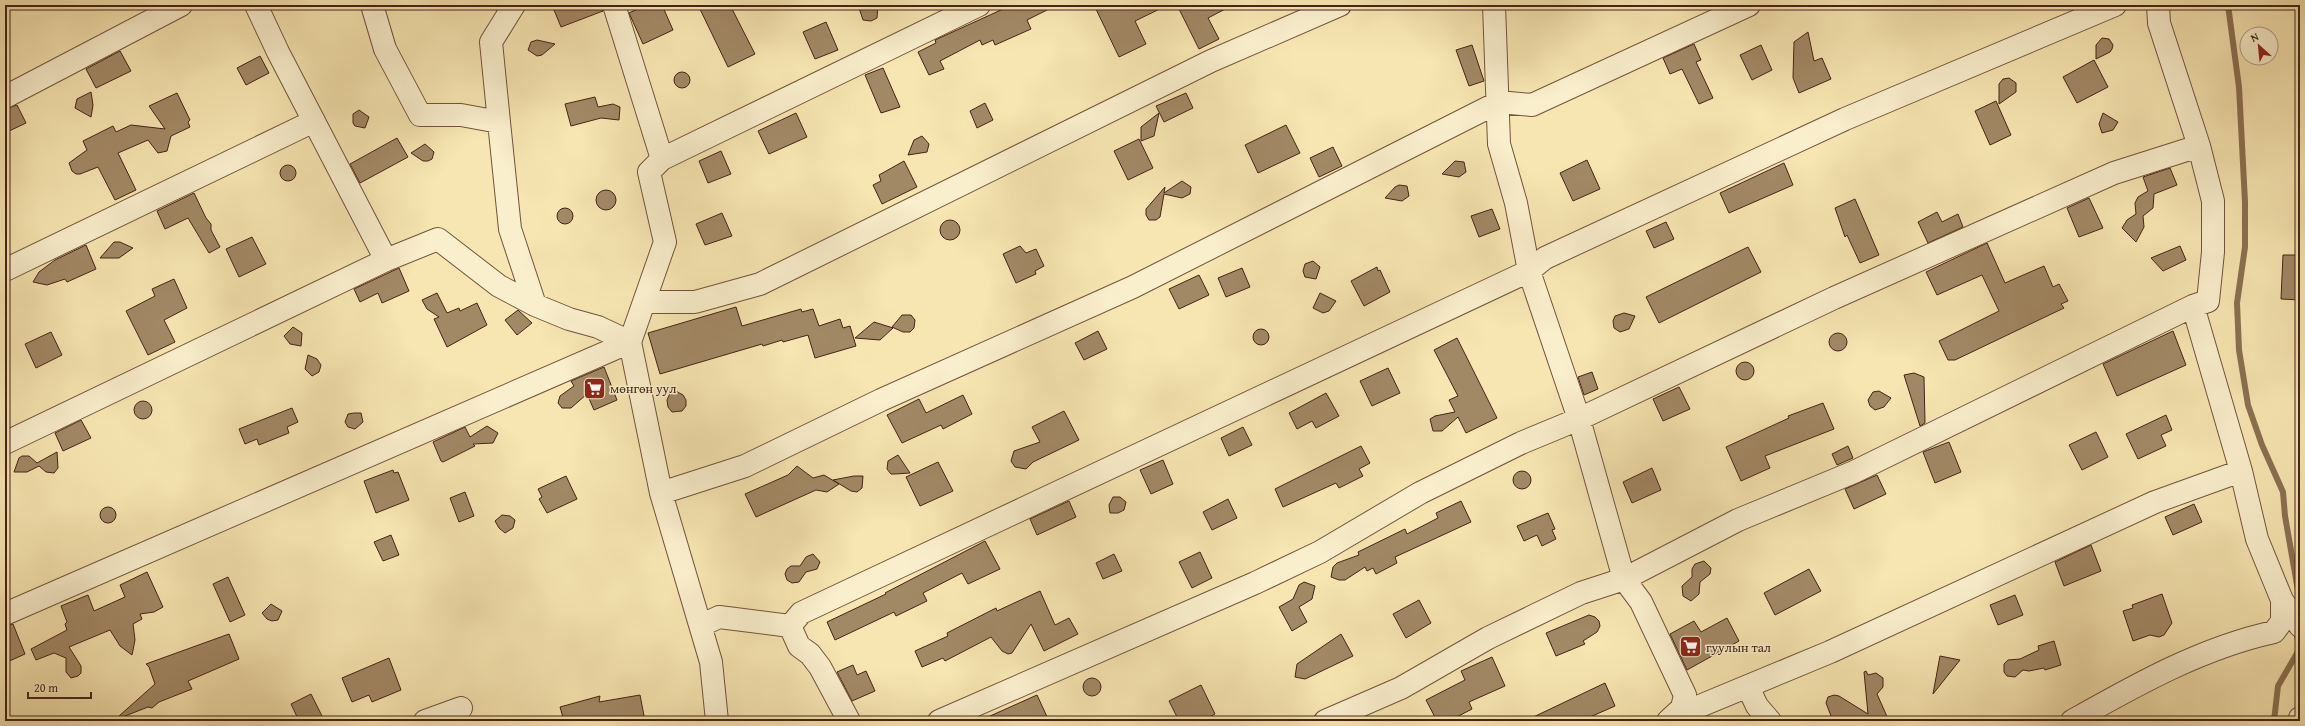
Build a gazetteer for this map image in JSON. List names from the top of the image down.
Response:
{
  "places": {
    "supermarket": ["мөнгөн уул", "гуулын тал"]
  },
  "scale_bar": "20 m",
  "north": "top left"
}
